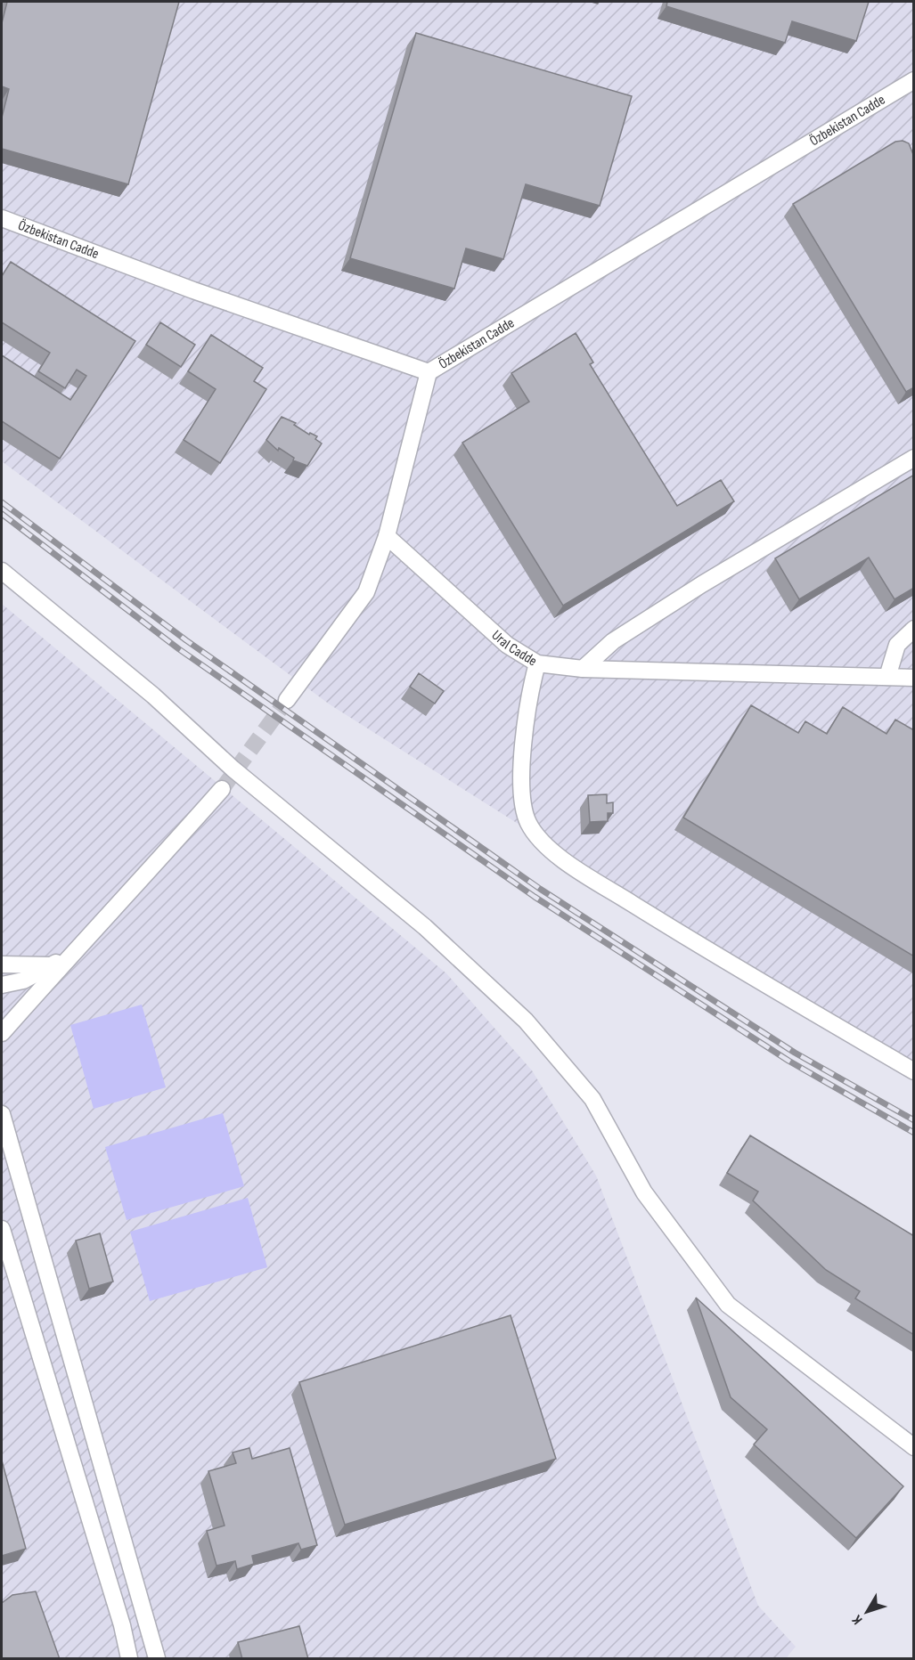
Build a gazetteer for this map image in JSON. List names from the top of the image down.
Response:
{
  "streets": {
    "street": ["Özbekistan Cadde", "Ural Cadde"]
  },
  "north": "bottom left"
}
